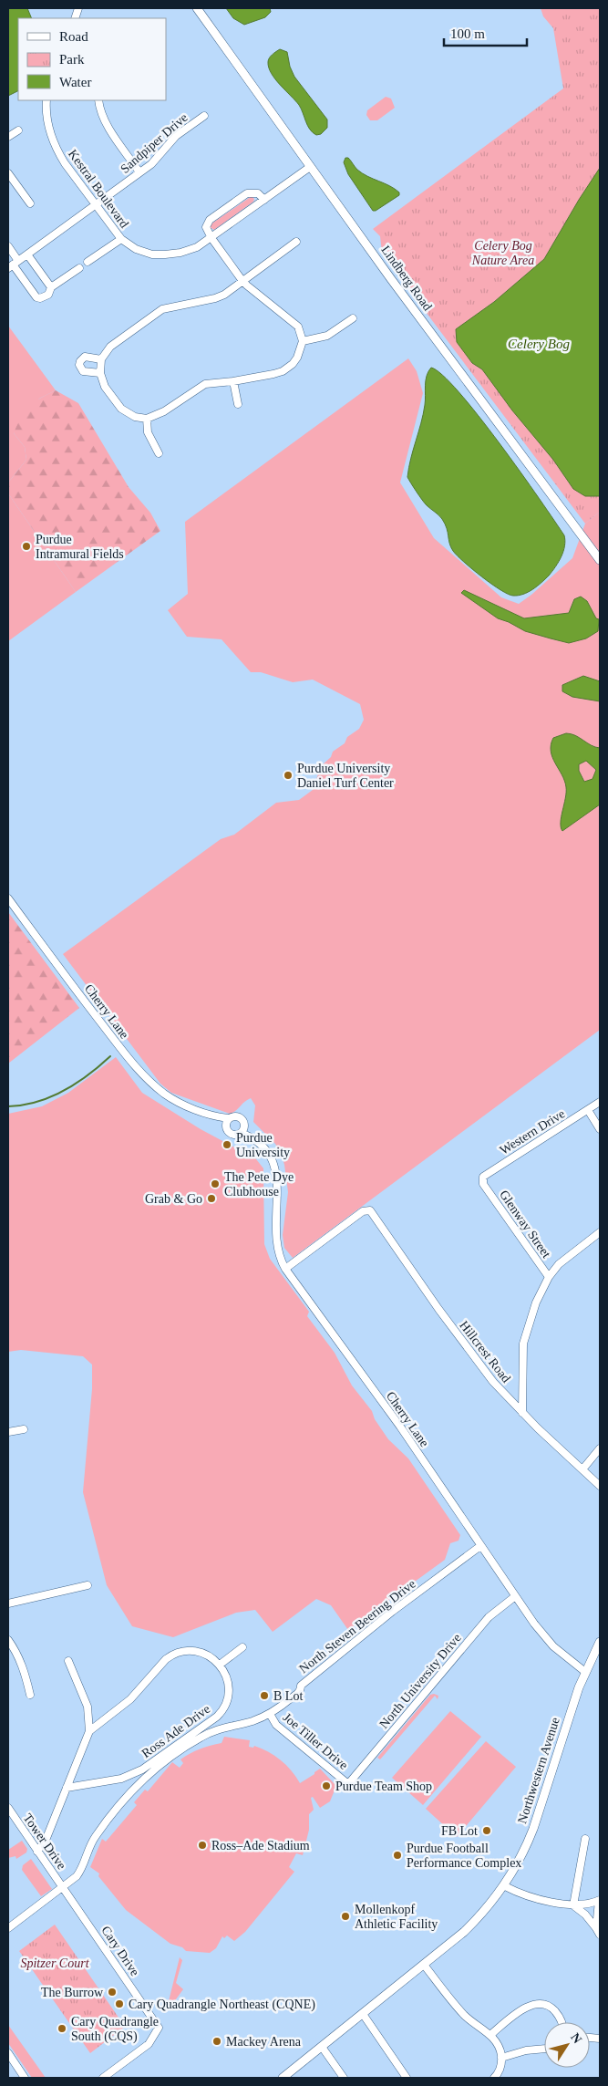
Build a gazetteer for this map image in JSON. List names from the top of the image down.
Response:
{
  "streets": {
    "main road": ["Lindberg Road", "Northwestern Avenue"],
    "street": [
      "Sandpiper Drive",
      "Kestral Boulevard",
      "Cherry Lane",
      "Western Drive",
      "Glenway Street",
      "Hillcrest Road",
      "North Steven Beering Drive",
      "North University Drive",
      "Ross Ade Drive",
      "Joe Tiller Drive",
      "Tower Drive",
      "Cary Drive"
    ]
  },
  "crossings": [
    ["Sandpiper Drive", "Kestral Boulevard"],
    ["Kestral Boulevard", "Lindberg Road"],
    ["Cherry Lane", "Hillcrest Road"],
    ["Cherry Lane", "North Steven Beering Drive"],
    ["Cherry Lane", "North University Drive"],
    ["Cherry Lane", "Northwestern Avenue"],
    ["Western Drive", "Glenway Street"],
    ["North Steven Beering Drive", "Joe Tiller Drive"],
    ["North Steven Beering Drive", "Tower Drive"],
    ["North Steven Beering Drive", "Cary Drive"],
    ["North University Drive", "Joe Tiller Drive"],
    ["Tower Drive", "Cary Drive"]
  ],
  "water": ["Celery Bog"],
  "parks": ["Celery Bog Nature Area", "Spitzer Court"],
  "places": [
    "Purdue Intramural Fields",
    "Purdue University Daniel Turf Center",
    "Purdue University",
    "The Pete Dye Clubhouse",
    "Grab & Go",
    "B Lot",
    "Purdue Team Shop",
    "FB Lot",
    "Ross–Ade Stadium",
    "Purdue Football Performance Complex",
    "Mollenkopf Athletic Facility",
    "The Burrow",
    "Cary Quadrangle Northeast (CQNE)",
    "Cary Quadrangle South (CQS)",
    "Mackey Arena"
  ],
  "legend": ["Road", "Park", "Water"],
  "scale_bar": "100 m",
  "north": "top right"
}
